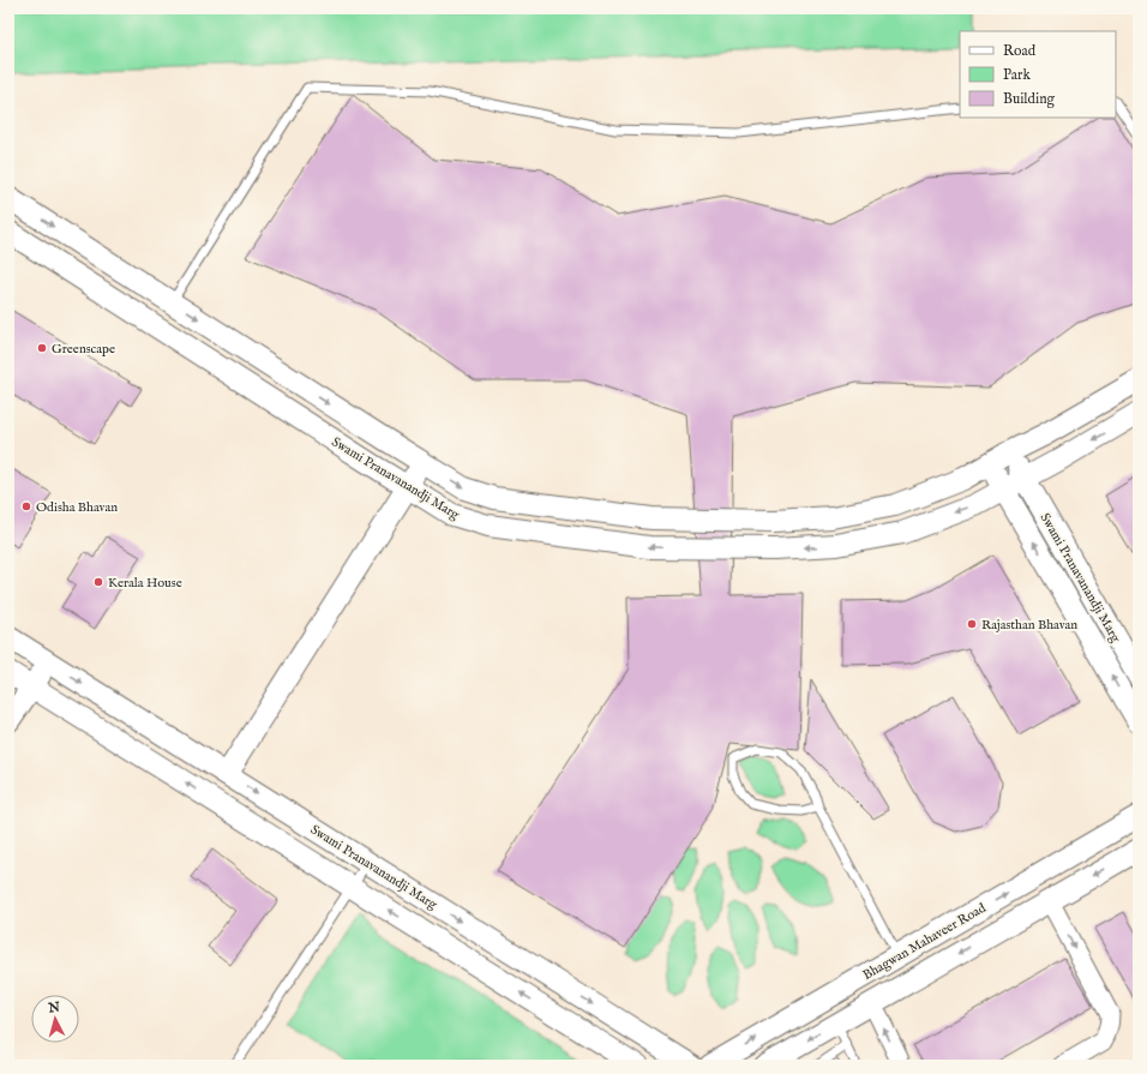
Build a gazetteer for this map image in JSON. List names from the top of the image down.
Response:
{
  "streets": {
    "street": ["Swami Pranavanandji Marg", "Bhagwan Mahaveer Road"]
  },
  "places": [
    "Greenscape",
    "Odisha Bhavan",
    "Kerala House",
    "Rajasthan Bhavan"
  ],
  "legend": ["Road", "Park", "Building"],
  "north": "top"
}
